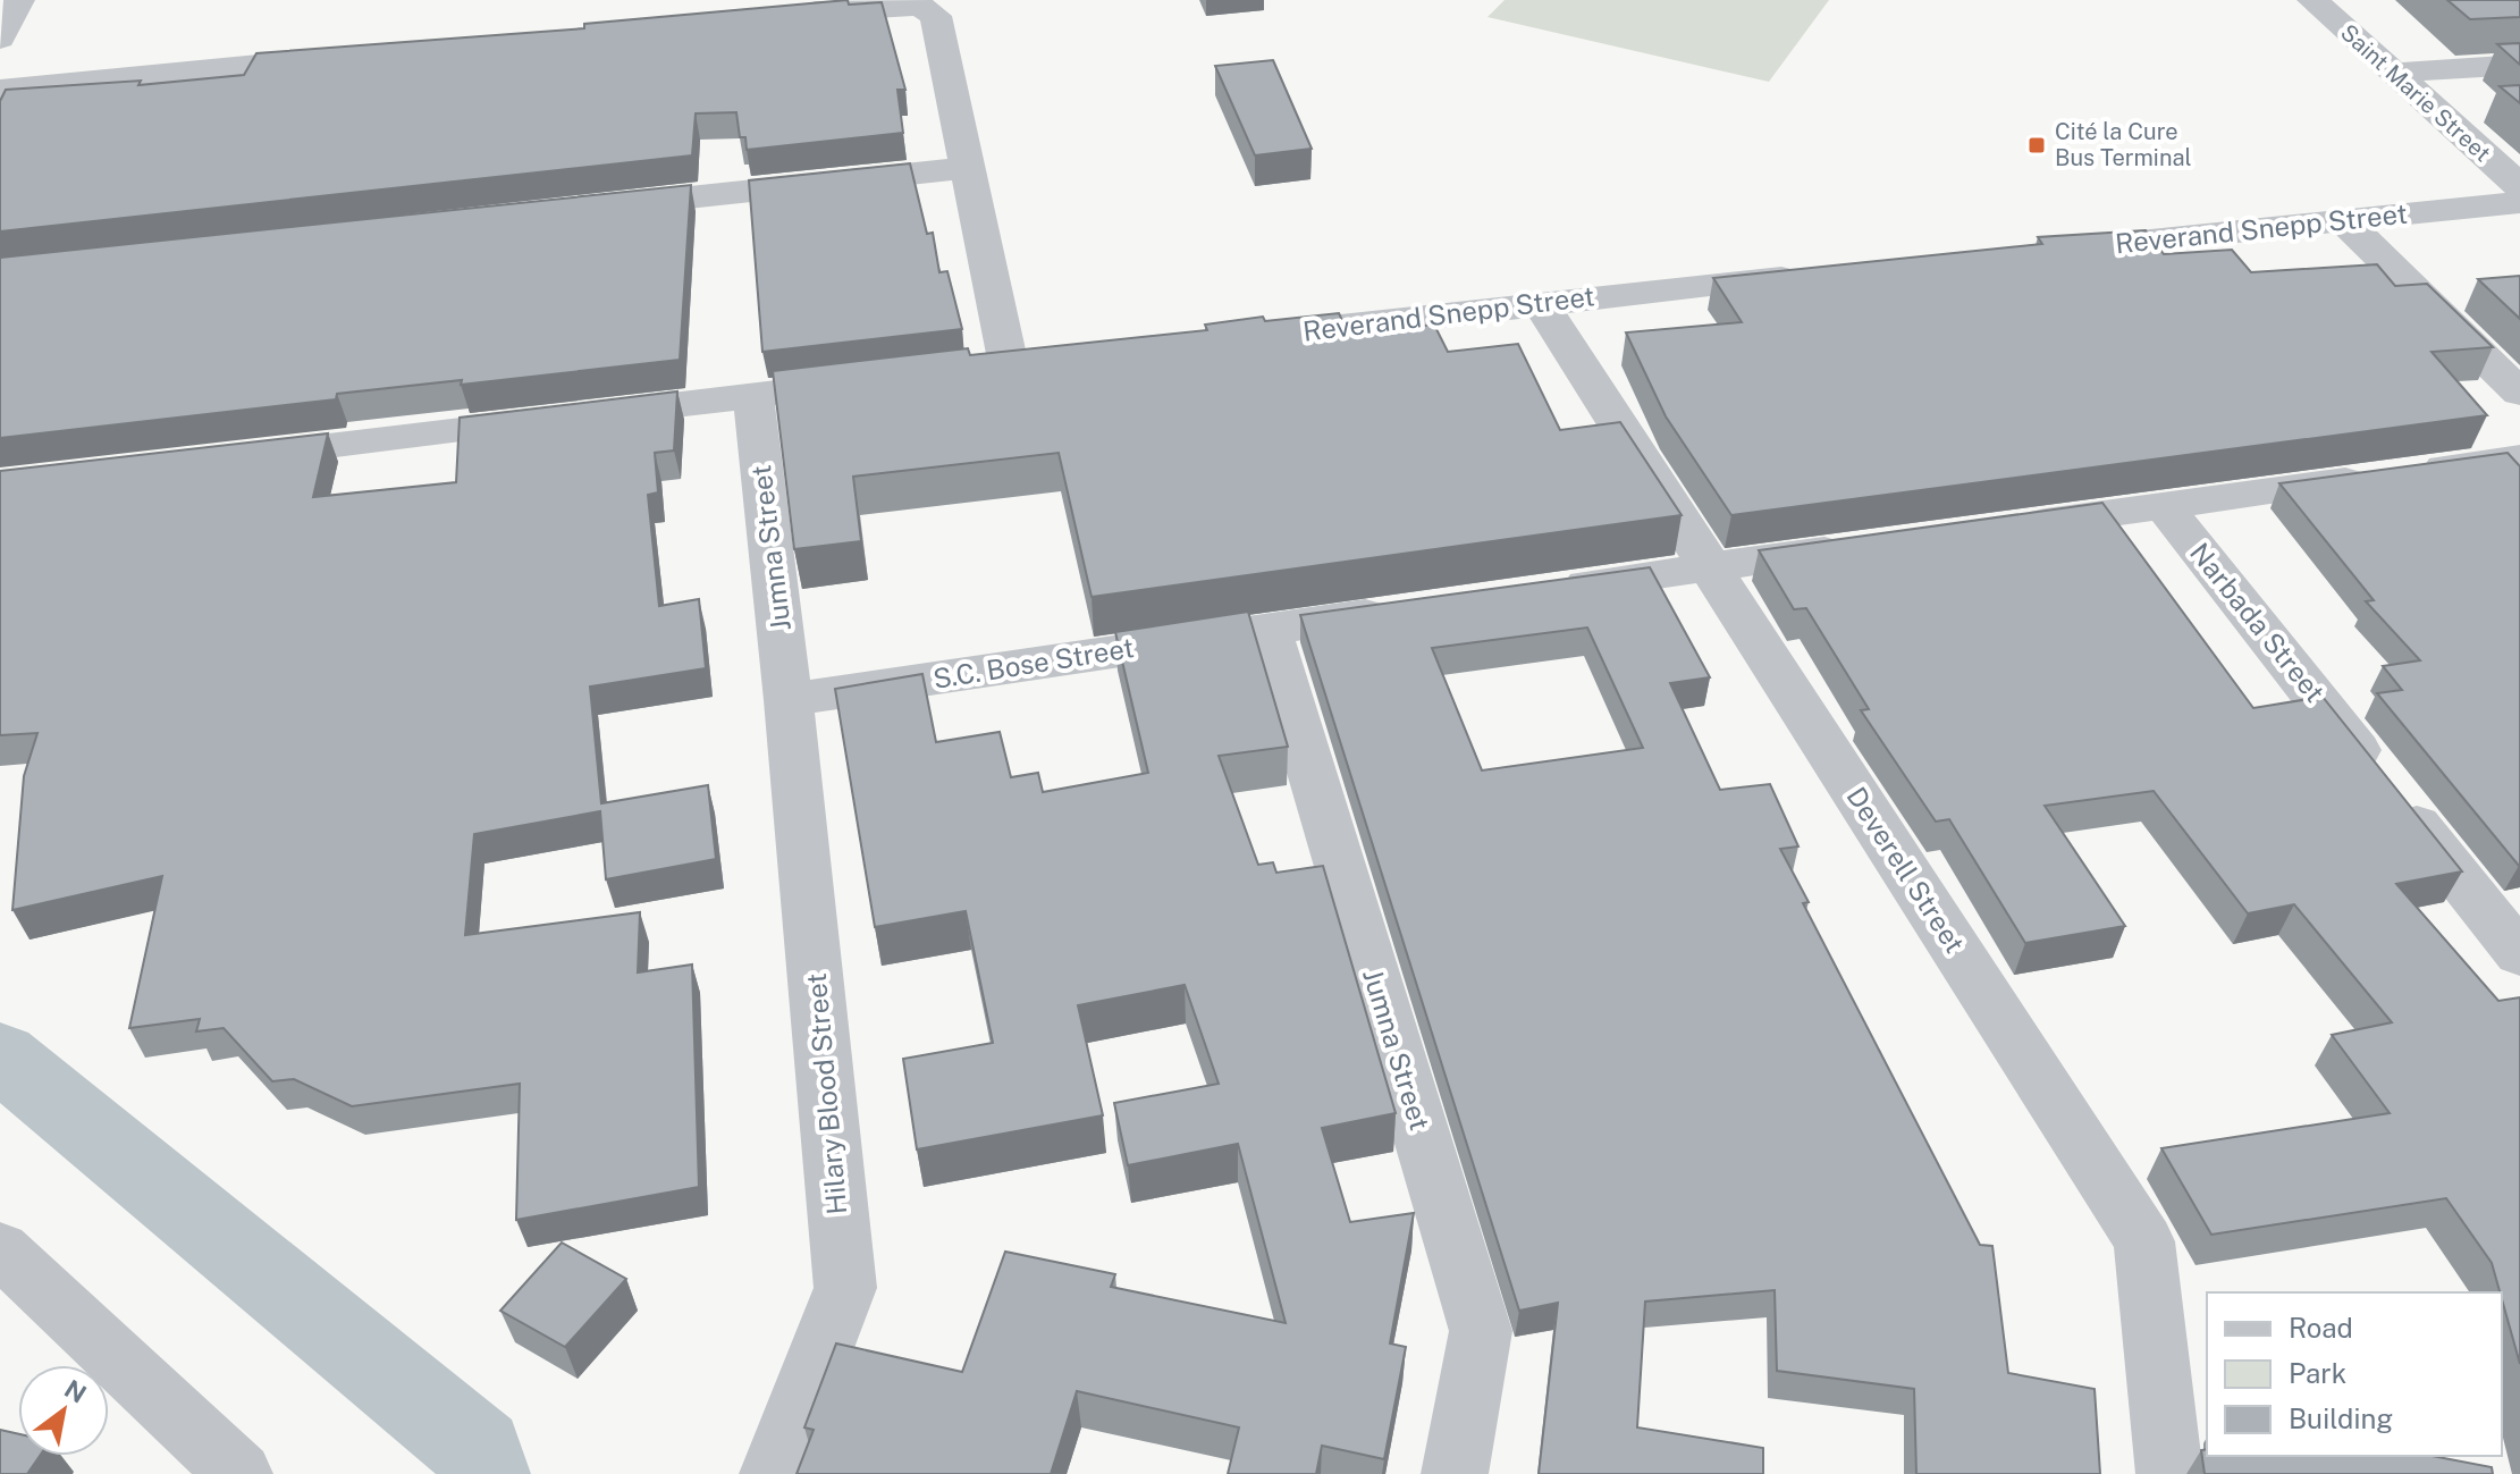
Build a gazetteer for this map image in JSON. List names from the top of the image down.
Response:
{
  "streets": {
    "street": [
      "Saint Marie Street",
      "Reverand Snepp Street",
      "Jumna Street",
      "Narbada Street",
      "S.C. Bose Street",
      "Deverell Street",
      "Hilary Blood Street"
    ]
  },
  "crossings": [
    ["Reverand Snepp Street", "Deverell Street"],
    ["Jumna Street", "S.C. Bose Street"],
    ["Jumna Street", "Hilary Blood Street"],
    ["S.C. Bose Street", "Hilary Blood Street"]
  ],
  "places": {
    "transit": ["Cité la Cure Bus Terminal"]
  },
  "legend": ["Road", "Park", "Building"],
  "north": "top right"
}
